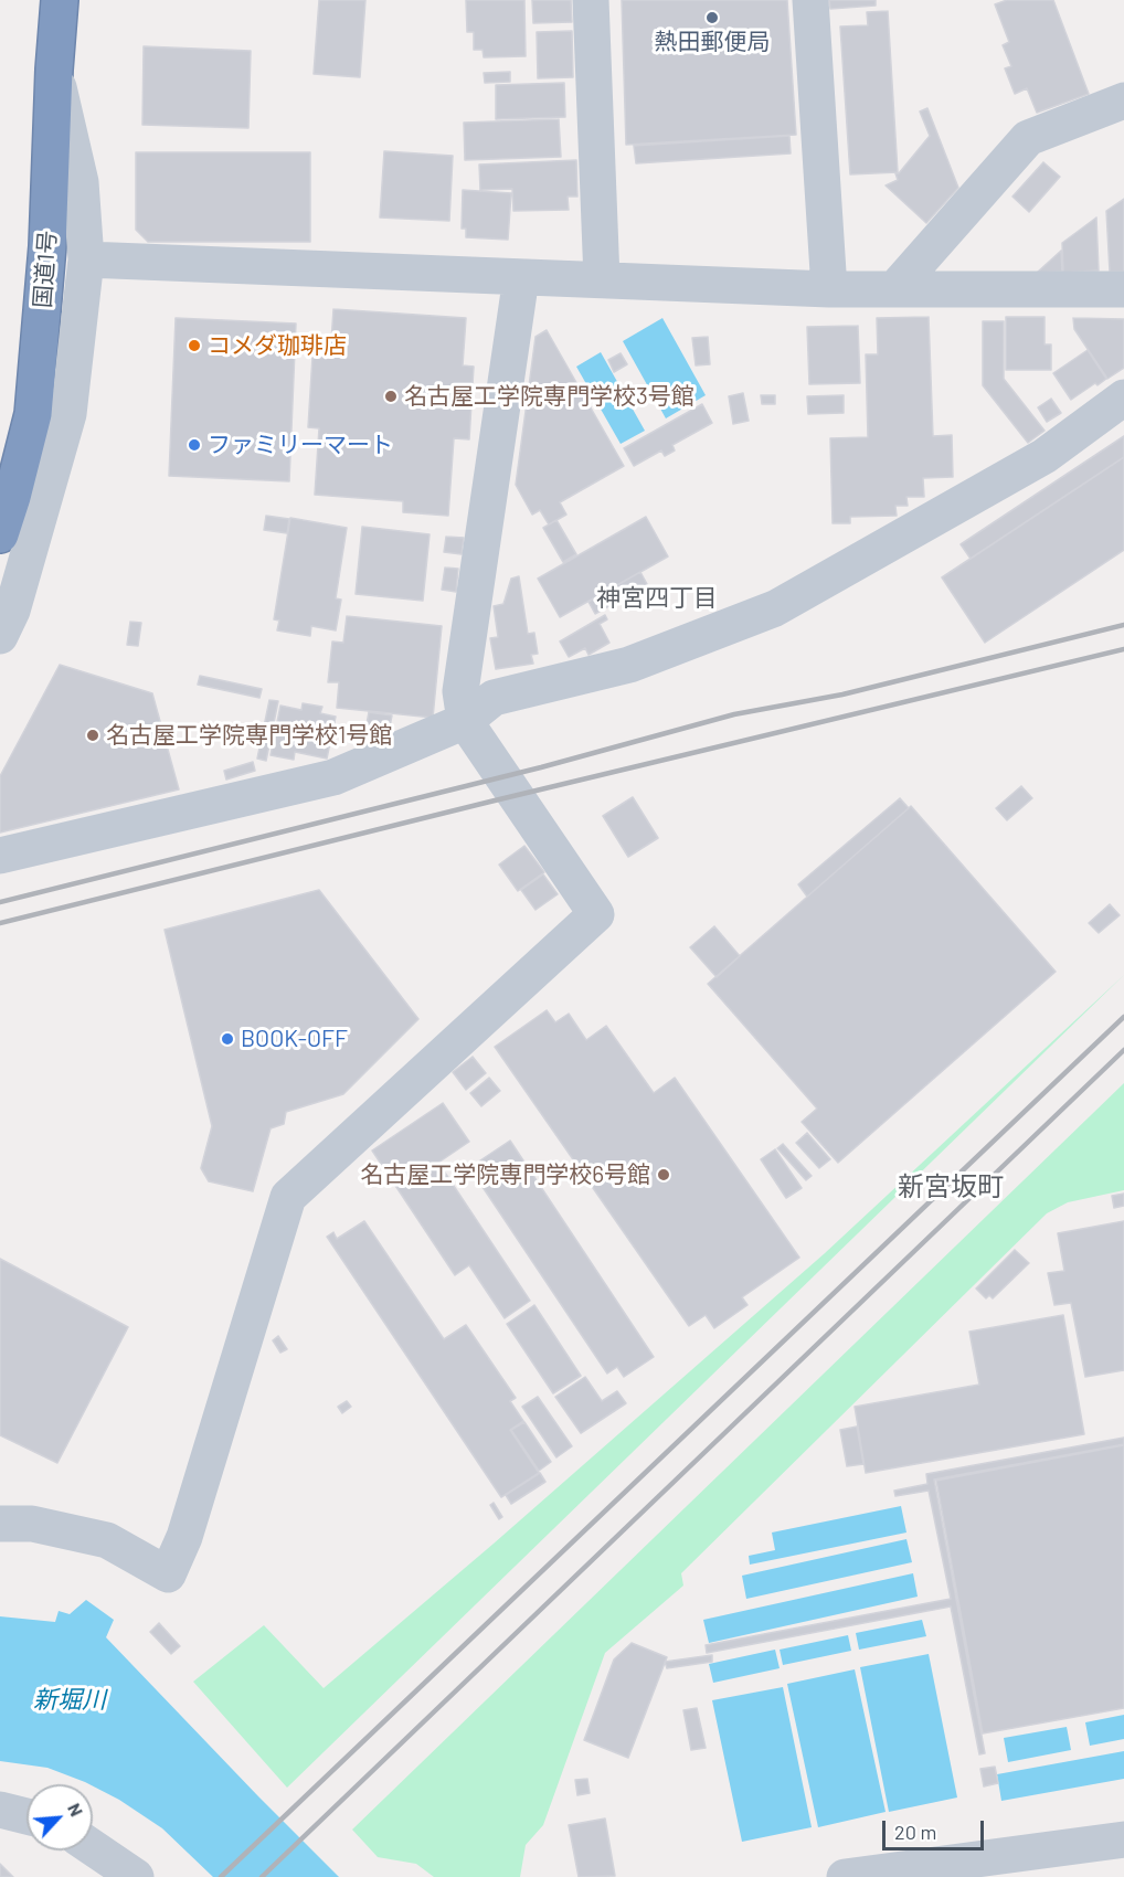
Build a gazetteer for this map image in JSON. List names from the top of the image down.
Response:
{
  "streets": {
    "highway": ["国道1号"]
  },
  "districts": ["神宮四丁目", "新宮坂町"],
  "water": ["新堀川"],
  "places": [
    "熱田郵便局",
    "コメダ珈琲店",
    "名古屋工学院専門学校3号館",
    "ファミリーマート",
    "名古屋工学院専門学校1号館",
    "BOOK-OFF",
    "名古屋工学院専門学校6号館"
  ],
  "scale_bar": "20 m",
  "north": "top right"
}
